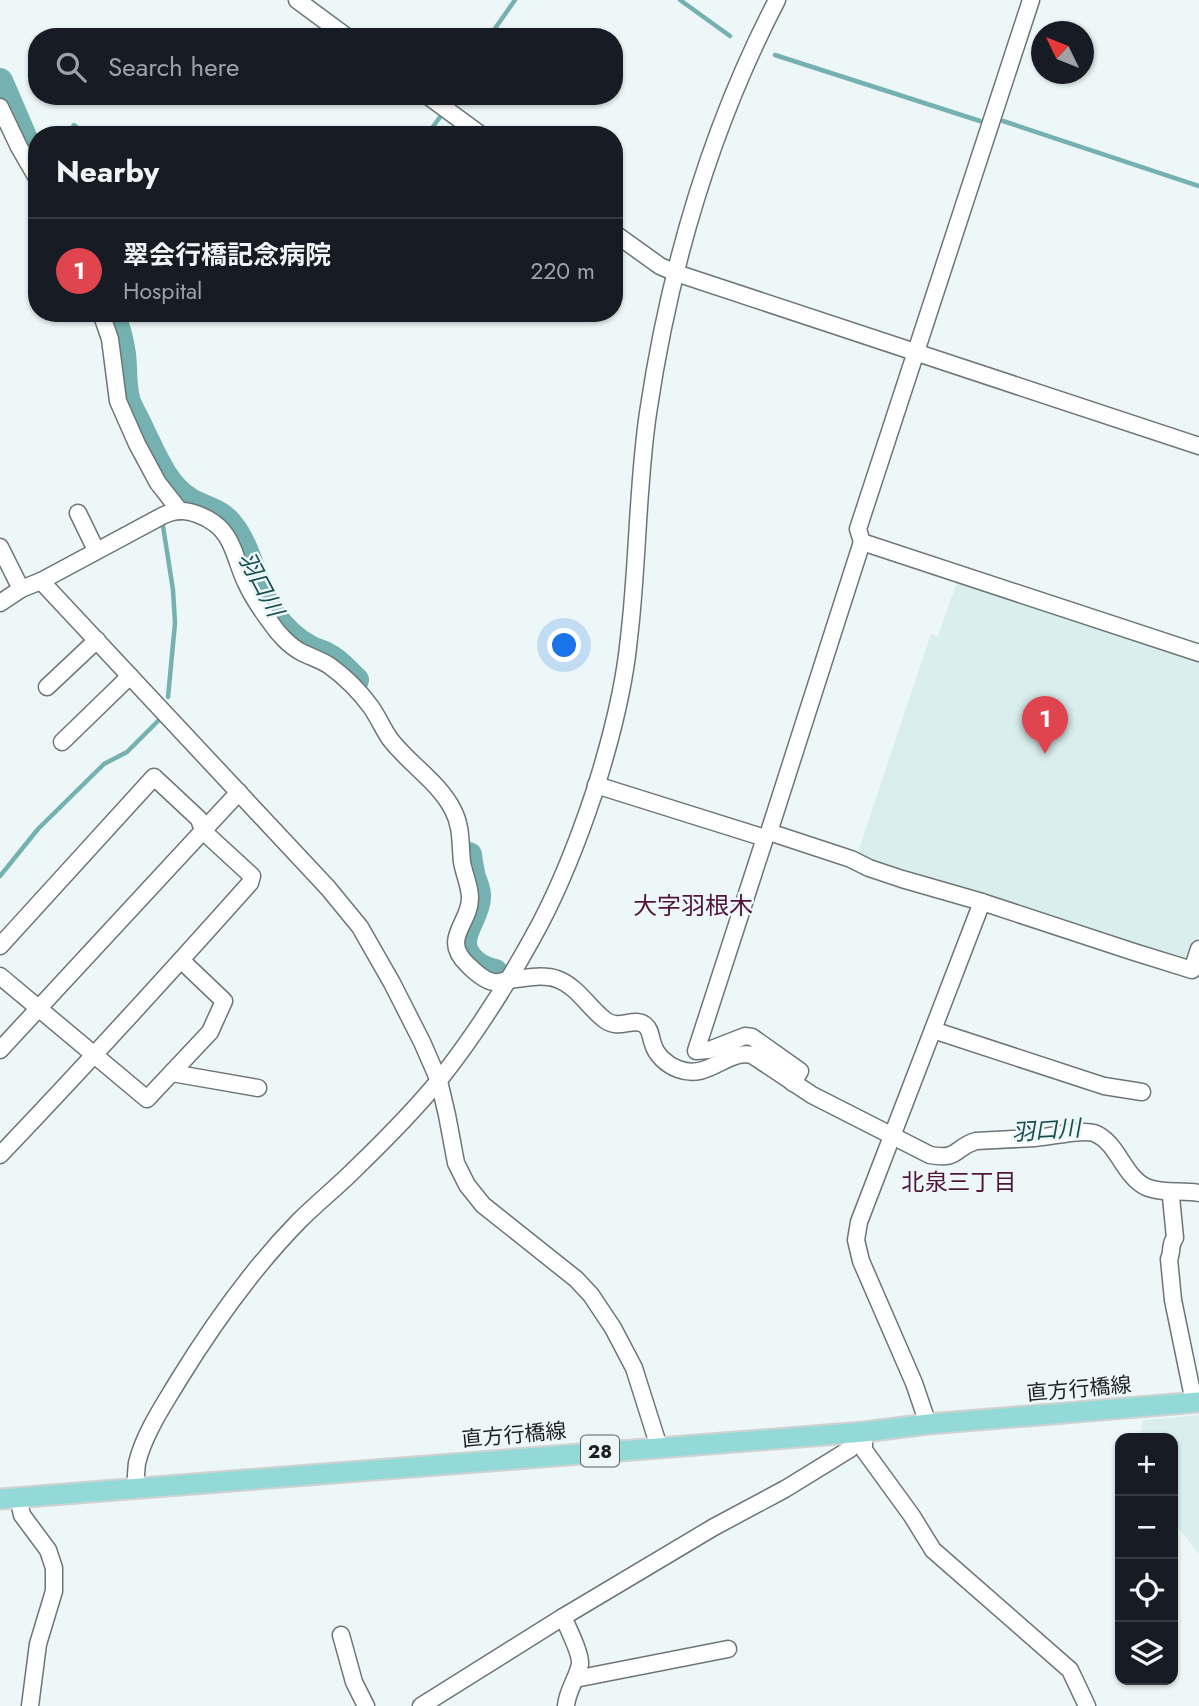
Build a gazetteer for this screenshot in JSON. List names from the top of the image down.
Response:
{
  "streets": {
    "main road": ["直方行橋線", "28"]
  },
  "districts": ["大字羽根木", "北泉三丁目"],
  "water": ["羽口川"],
  "north": "top left",
  "page": {
    "search": "Search here",
    "heading": "Nearby",
    "list": [
      {
        "mark": "1",
        "name": "翠会行橋記念病院",
        "note": "Hospital",
        "value": "220 m"
      }
    ],
    "pins": "1",
    "map_buttons": ["+", "−"]
  }
}
